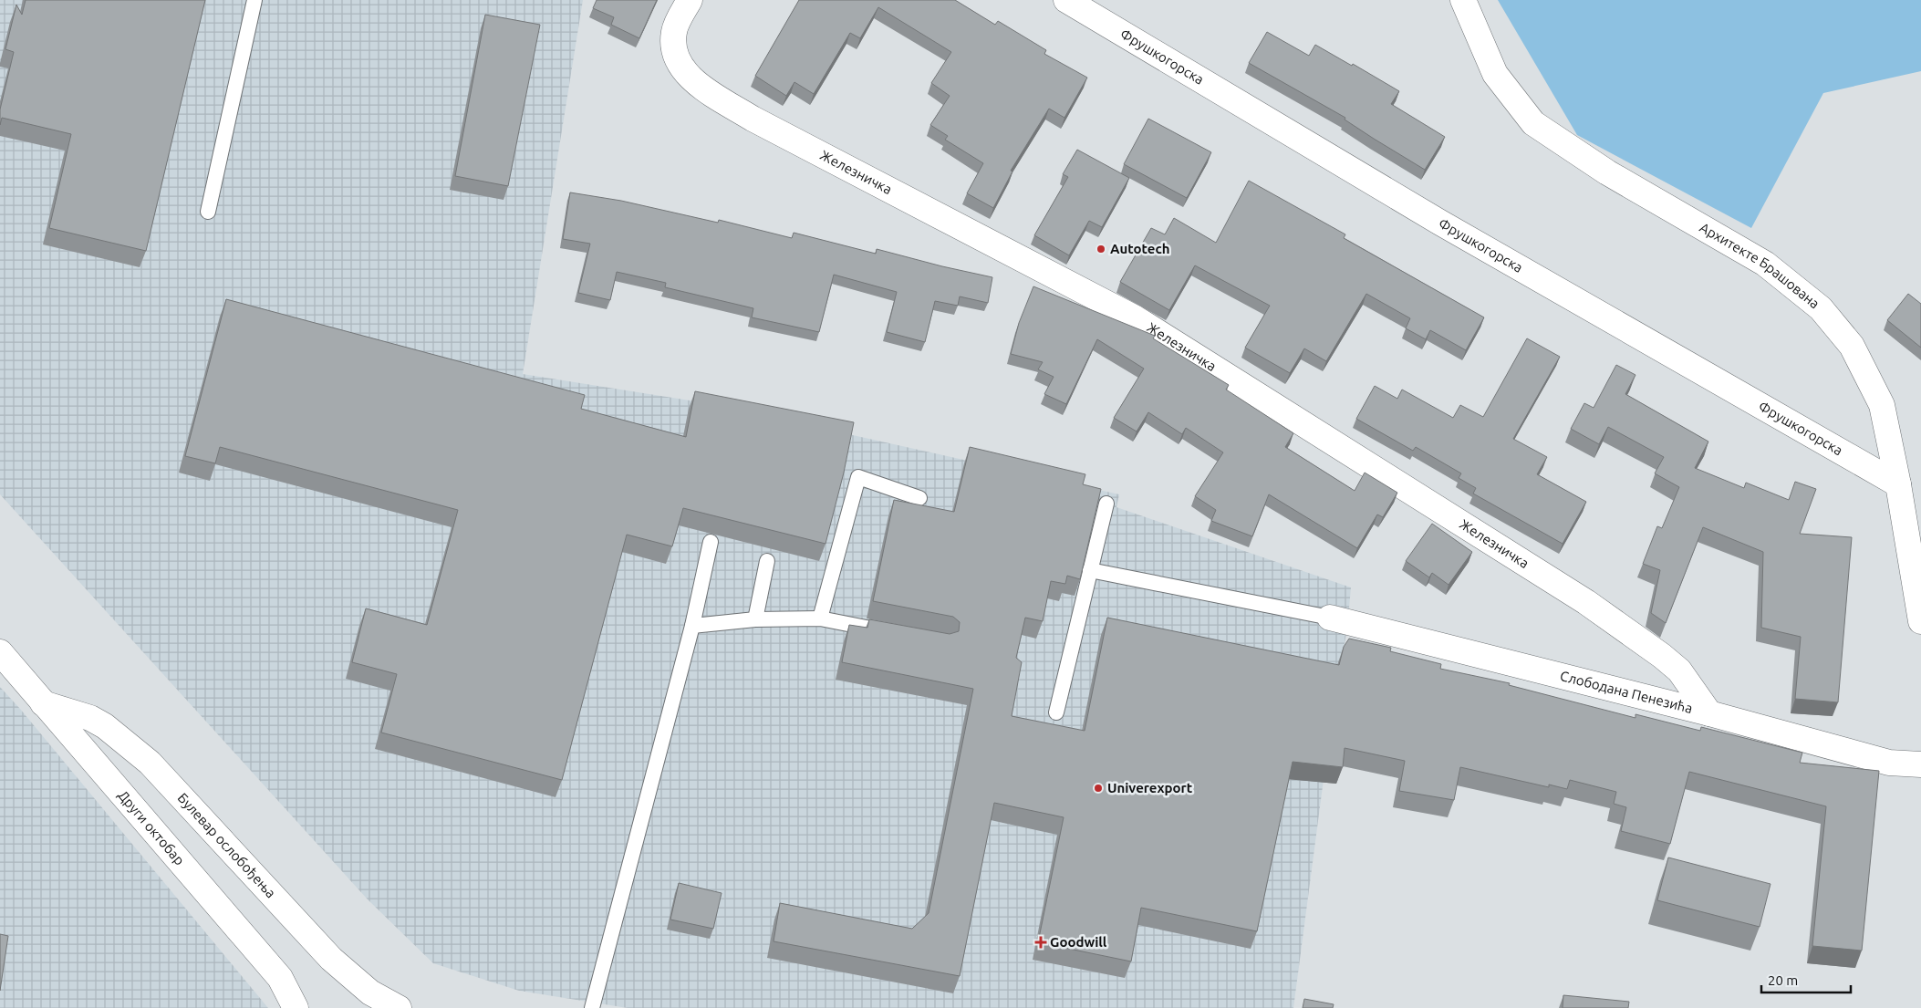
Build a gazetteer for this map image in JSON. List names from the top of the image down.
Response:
{
  "streets": {
    "street": [
      "Фрушкогорска",
      "Железничка",
      "Архитекте Брашована",
      "Слободана Пенезића",
      "Други октобар",
      "Булевар ослобођења"
    ]
  },
  "crossings": [
    ["Фрушкогорска", "Архитекте Брашована"],
    ["Железничка", "Слободана Пенезића"],
    ["Други октобар", "Булевар ослобођења"]
  ],
  "places": {
    "other": ["Autotech", "Univerexport"],
    "health": ["Goodwill"]
  },
  "scale_bar": "20 m"
}
